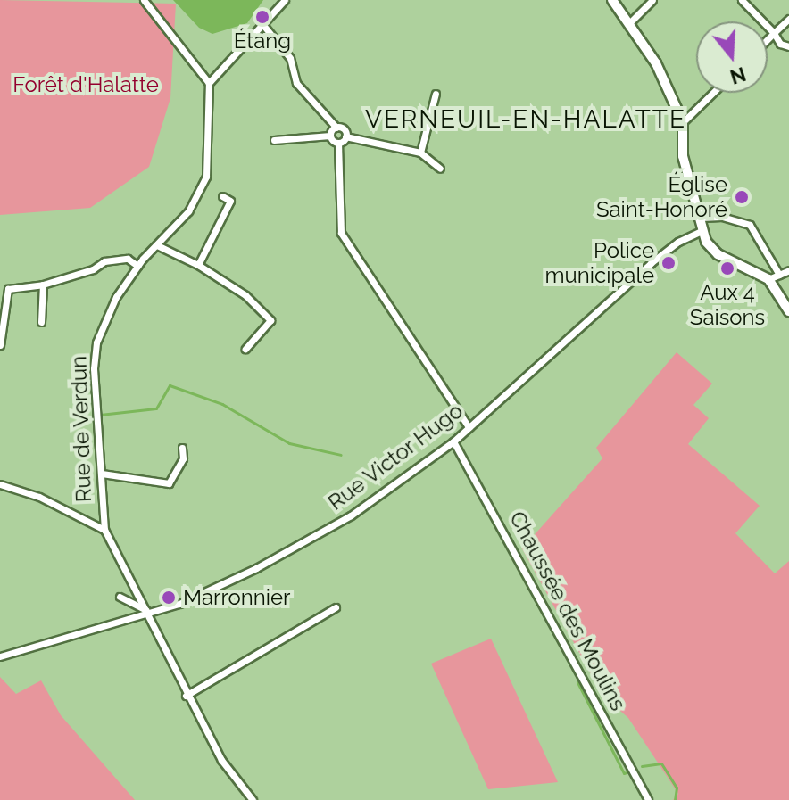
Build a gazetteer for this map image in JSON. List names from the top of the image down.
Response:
{
  "streets": {
    "street": ["Rue de Verdun", "Rue Victor Hugo", "Chaussée des Moulins"]
  },
  "crossings": [
    ["Rue de Verdun", "Rue Victor Hugo"],
    ["Rue Victor Hugo", "Chaussée des Moulins"]
  ],
  "districts": ["VERNEUIL-EN-HALATTE"],
  "parks": ["Forêt d'Halatte"],
  "places": [
    "Étang",
    "Église Saint-Honoré",
    "Police municipale",
    "Aux 4 Saisons",
    "Marronnier"
  ],
  "north": "bottom"
}
